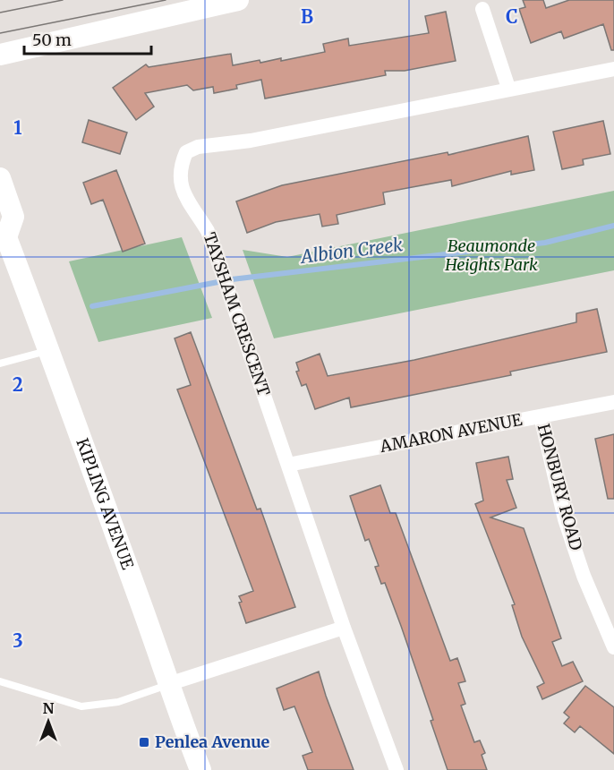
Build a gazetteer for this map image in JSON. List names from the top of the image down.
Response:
{
  "streets": {
    "main road": ["KIPLING AVENUE"],
    "street": ["TAYSHAM CRESCENT", "AMARON AVENUE", "HONBURY ROAD"]
  },
  "crossings": [
    ["TAYSHAM CRESCENT", "AMARON AVENUE"],
    ["AMARON AVENUE", "HONBURY ROAD"]
  ],
  "water": ["Albion Creek"],
  "parks": ["Beaumonde Heights Park"],
  "places": {
    "transit": ["Penlea Avenue"]
  },
  "scale_bar": "50 m",
  "north": "top",
  "grid": {
    "columns": ["B", "C"],
    "rows": ["1", "2", "3"]
  }
}
